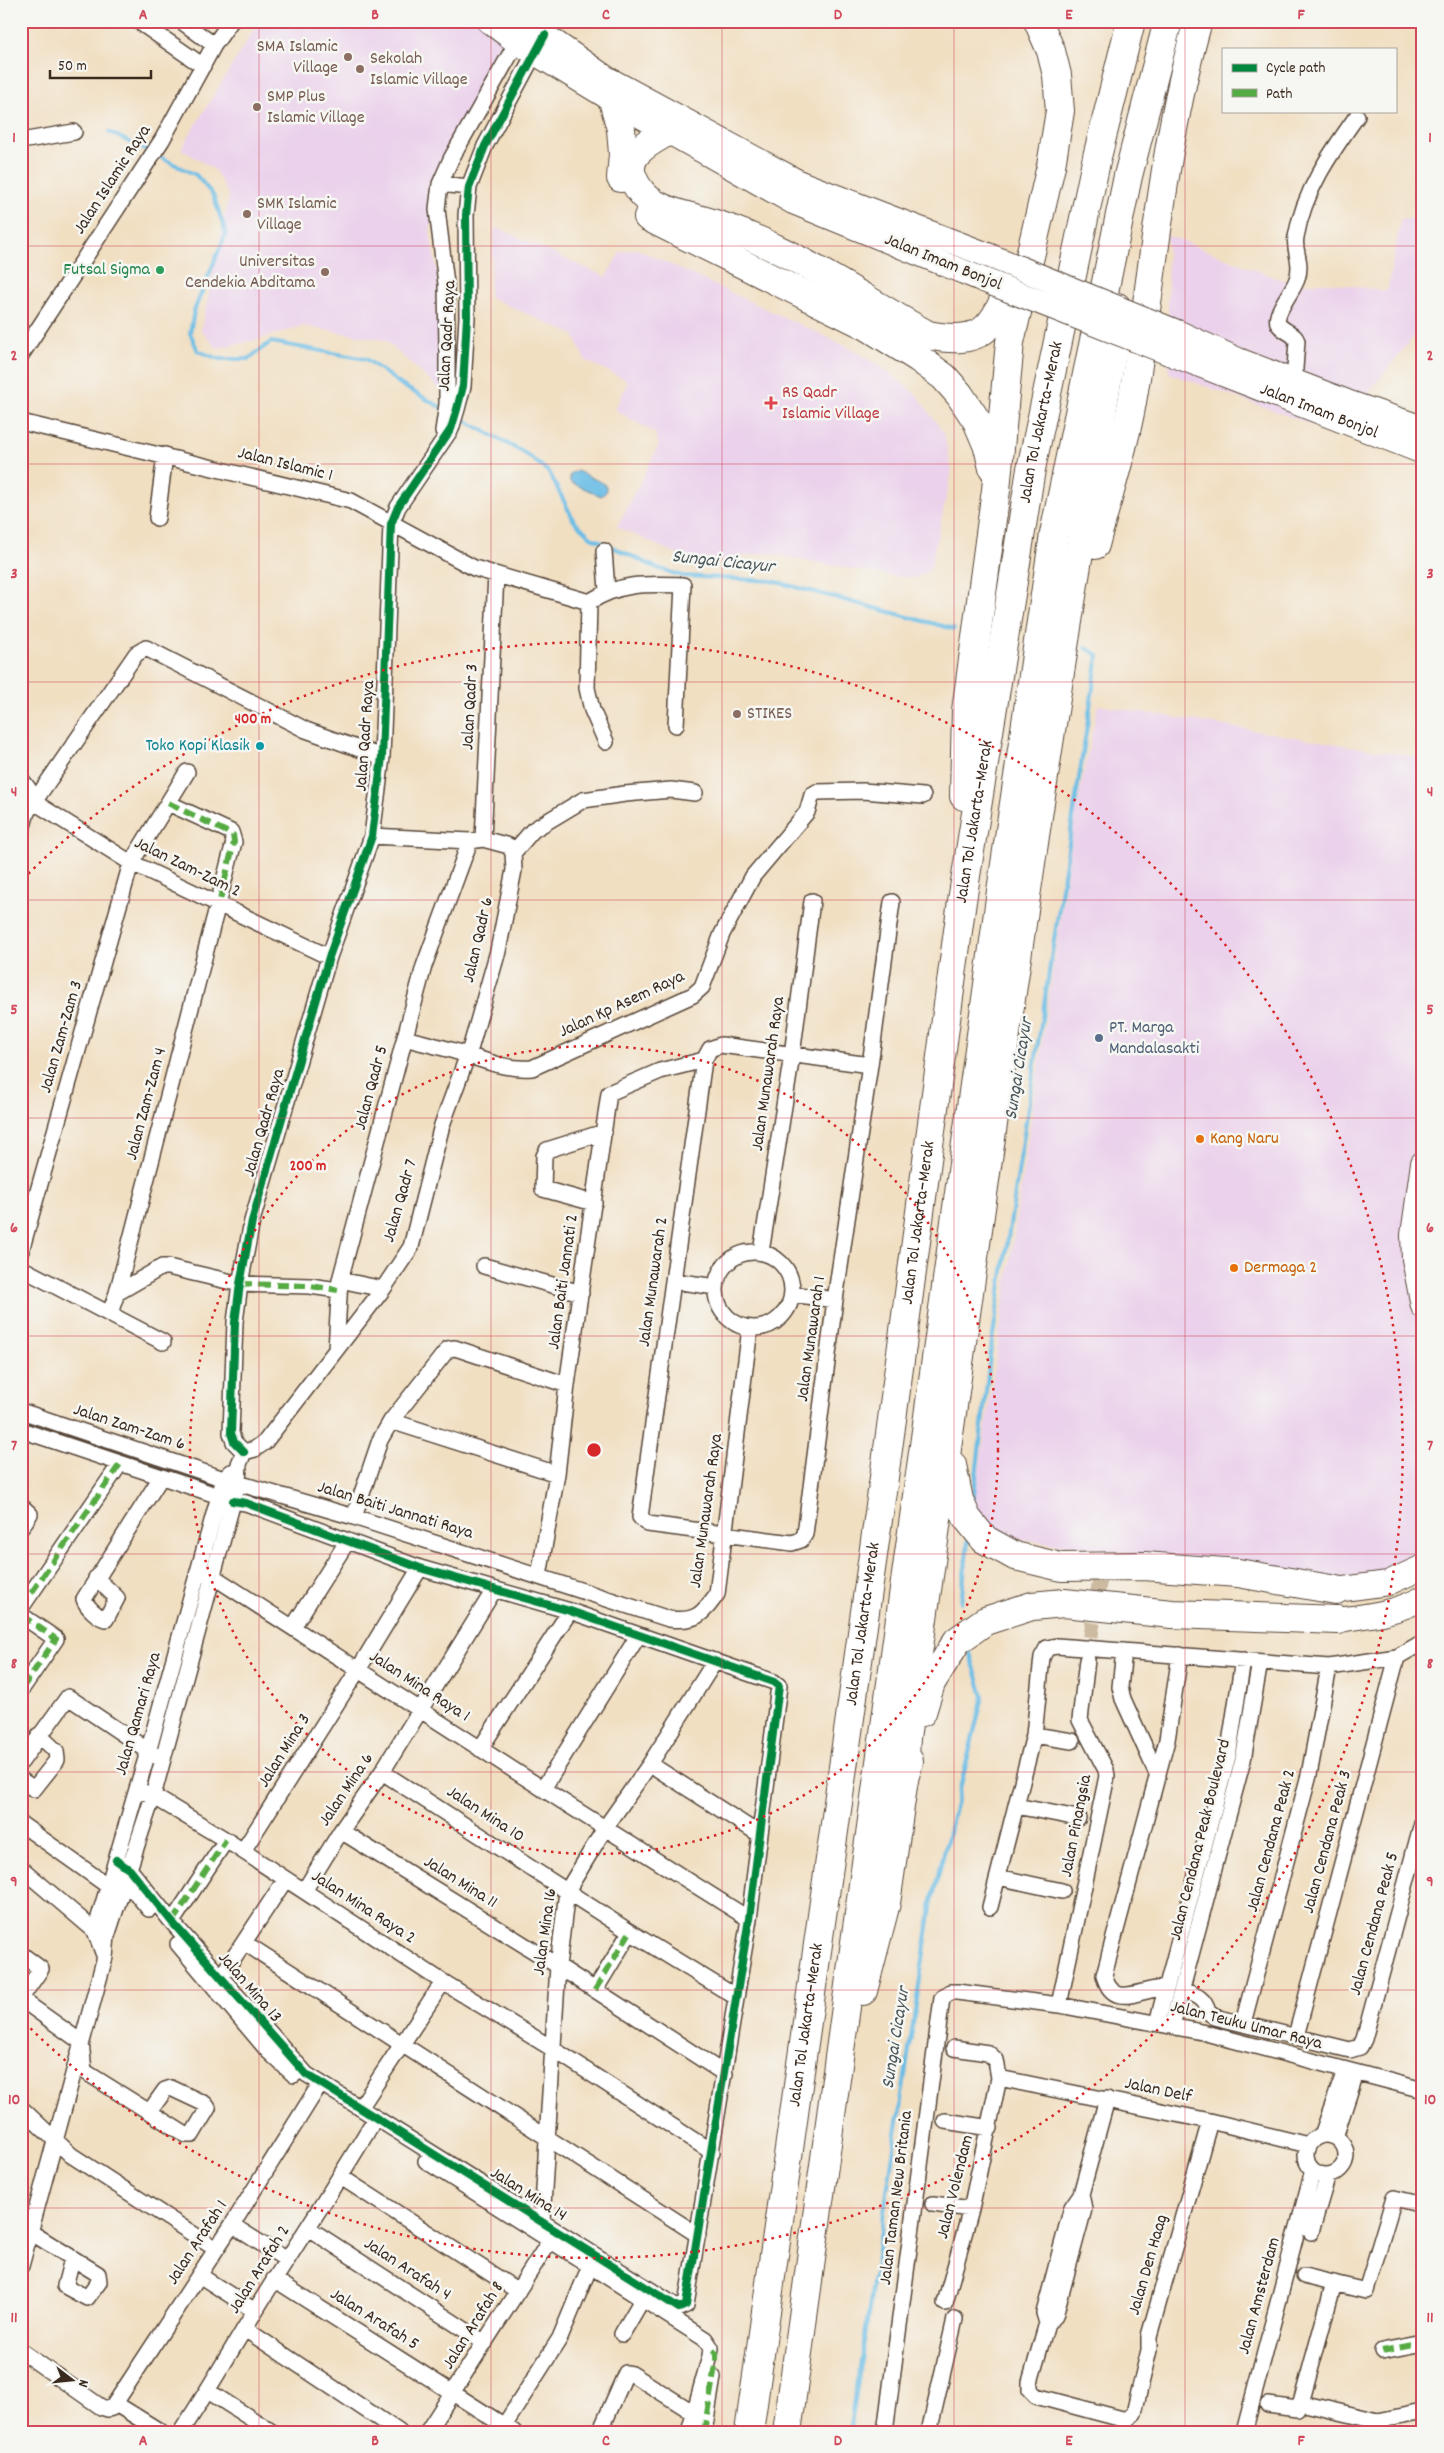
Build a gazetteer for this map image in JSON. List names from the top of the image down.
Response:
{
  "streets": {
    "highway": ["Jalan Tol Jakarta–Merak"],
    "main road": ["Jalan Imam Bonjol"],
    "street": [
      "Jalan Islamic Raya",
      "Jalan Qadr Raya",
      "Jalan Islamic 1",
      "Jalan Qadr 3",
      "Jalan Zam-Zam 2",
      "Jalan Qadr 6",
      "Jalan Kp Asem Raya",
      "Jalan Zam-Zam 3",
      "Jalan Munawarah Raya",
      "Jalan Qadr 5",
      "Jalan Zam-Zam 4",
      "Jalan Qadr 7",
      "Jalan Baiti Jannati 2",
      "Jalan Munawarah 2",
      "Jalan Munawarah 1",
      "Jalan Zam-Zam 6",
      "Jalan Baiti Jannati Raya",
      "Jalan Mina Raya 1",
      "Jalan Qamari Raya",
      "Jalan Mina 3",
      "Jalan Mina 6",
      "Jalan Mina 10",
      "Jalan Pinangsia",
      "Jalan Cendana Peak Boulevard",
      "Jalan Cendana Peak 2",
      "Jalan Cendana Peak 3",
      "Jalan Mina 11",
      "Jalan Mina Raya 2",
      "Jalan Cendana Peak 5",
      "Jalan Mina 16",
      "Jalan Mina 13",
      "Jalan Teuku Umar Raya",
      "Jalan Delf",
      "Jalan Volendam",
      "Jalan Mina 14",
      "Jalan Taman New Britania",
      "Jalan Arafah 1",
      "Jalan Den Haag",
      "Jalan Arafah 2",
      "Jalan Arafah 4",
      "Jalan Amsterdam",
      "Jalan Arafah 5",
      "Jalan Arafah 8"
    ]
  },
  "crossings": [
    ["Jalan Imam Bonjol", "Jalan Qadr Raya"],
    ["Jalan Qadr Raya", "Jalan Islamic 1"],
    ["Jalan Qadr Raya", "Jalan Zam-Zam 2"],
    ["Jalan Qadr Raya", "Jalan Qadr 7"],
    ["Jalan Qadr Raya", "Jalan Qamari Raya"],
    ["Jalan Islamic 1", "Jalan Qadr 3"],
    ["Jalan Qadr 3", "Jalan Qadr 5"],
    ["Jalan Zam-Zam 2", "Jalan Zam-Zam 3"],
    ["Jalan Zam-Zam 2", "Jalan Zam-Zam 4"],
    ["Jalan Qadr 6", "Jalan Kp Asem Raya"],
    ["Jalan Qadr 6", "Jalan Qadr 7"],
    ["Jalan Kp Asem Raya", "Jalan Qadr 7"],
    ["Jalan Zam-Zam 3", "Jalan Zam-Zam 4"],
    ["Jalan Munawarah Raya", "Jalan Baiti Jannati 2"],
    ["Jalan Munawarah Raya", "Jalan Munawarah 2"],
    ["Jalan Munawarah Raya", "Jalan Munawarah 1"],
    ["Jalan Munawarah Raya", "Jalan Baiti Jannati Raya"],
    ["Jalan Qadr 5", "Jalan Qadr 7"],
    ["Jalan Qadr 7", "Jalan Qamari Raya"],
    ["Jalan Baiti Jannati 2", "Jalan Munawarah 2"],
    ["Jalan Baiti Jannati 2", "Jalan Baiti Jannati Raya"],
    ["Jalan Munawarah 2", "Jalan Munawarah 1"],
    ["Jalan Zam-Zam 6", "Jalan Baiti Jannati Raya"],
    ["Jalan Zam-Zam 6", "Jalan Qamari Raya"],
    ["Jalan Baiti Jannati Raya", "Jalan Qamari Raya"],
    ["Jalan Mina Raya 1", "Jalan Qamari Raya"],
    ["Jalan Mina Raya 1", "Jalan Mina 3"],
    ["Jalan Mina Raya 1", "Jalan Mina 6"],
    ["Jalan Mina Raya 1", "Jalan Mina 16"],
    ["Jalan Qamari Raya", "Jalan Mina Raya 2"],
    ["Jalan Qamari Raya", "Jalan Mina 13"],
    ["Jalan Mina 3", "Jalan Mina Raya 2"],
    ["Jalan Mina 6", "Jalan Mina 10"],
    ["Jalan Mina 6", "Jalan Mina 11"],
    ["Jalan Mina 6", "Jalan Mina Raya 2"],
    ["Jalan Mina 10", "Jalan Mina 16"],
    ["Jalan Pinangsia", "Jalan Teuku Umar Raya"],
    ["Jalan Pinangsia", "Jalan Taman New Britania"],
    ["Jalan Cendana Peak Boulevard", "Jalan Teuku Umar Raya"],
    ["Jalan Cendana Peak 3", "Jalan Cendana Peak 5"],
    ["Jalan Mina 11", "Jalan Mina 16"],
    ["Jalan Mina Raya 2", "Jalan Mina 16"],
    ["Jalan Mina 16", "Jalan Mina 14"],
    ["Jalan Mina 13", "Jalan Mina 14"],
    ["Jalan Teuku Umar Raya", "Jalan Taman New Britania"],
    ["Jalan Delf", "Jalan Volendam"],
    ["Jalan Delf", "Jalan Den Haag"],
    ["Jalan Delf", "Jalan Amsterdam"],
    ["Jalan Arafah 2", "Jalan Arafah 4"],
    ["Jalan Arafah 2", "Jalan Arafah 5"],
    ["Jalan Arafah 4", "Jalan Arafah 8"],
    ["Jalan Arafah 5", "Jalan Arafah 8"]
  ],
  "water": ["Sungai Cicayur"],
  "places": {
    "other": [
      "SMA Islamic Village",
      "Sekolah Islamic Village",
      "SMP Plus Islamic Village",
      "SMK Islamic Village",
      "Futsal Sigma",
      "Universitas Cendekia Abditama",
      "STIKES",
      "Toko Kopi Klasik",
      "PT. Marga Mandalasakti",
      "Kang Naru",
      "Dermaga 2"
    ],
    "health": ["RS Qadr Islamic Village"]
  },
  "legend": ["Cycle path", "Path"],
  "scale_bar": "50 m",
  "north": "right",
  "grid": {
    "columns": [
      "A",
      "B",
      "C",
      "D",
      "E",
      "F"
    ],
    "rows": [
      "1",
      "2",
      "3",
      "4",
      "5",
      "6",
      "7",
      "8",
      "9",
      "10",
      "11"
    ]
  },
  "rings": ["400 m", "200 m"]
}
